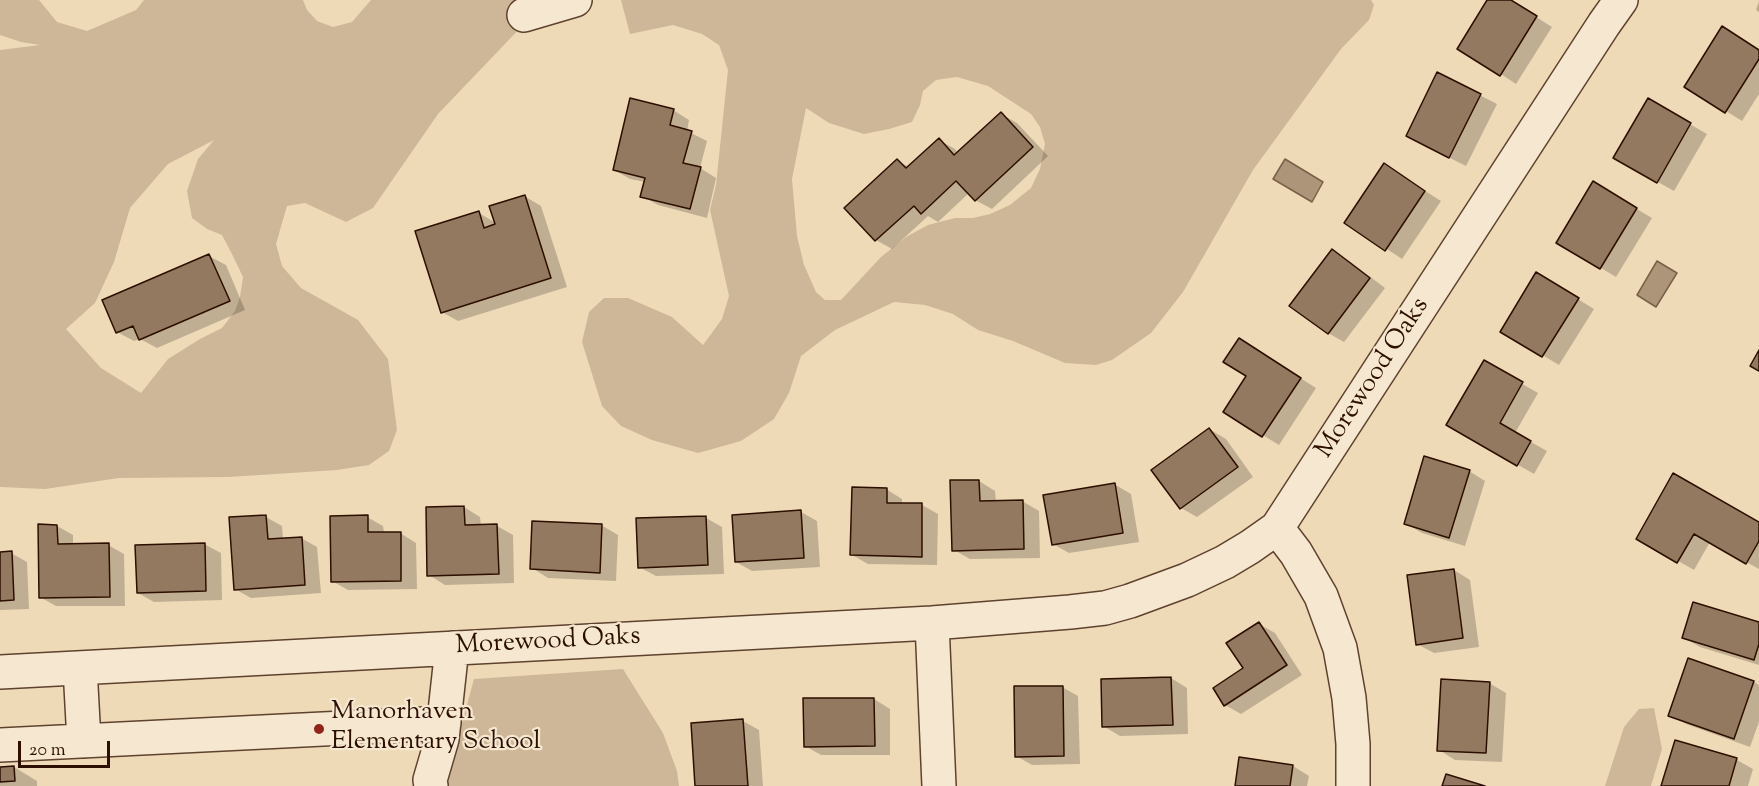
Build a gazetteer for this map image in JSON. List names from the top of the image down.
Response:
{
  "streets": {
    "street": ["Morewood Oaks"]
  },
  "places": ["Manorhaven Elementary School"],
  "scale_bar": "20 m"
}
